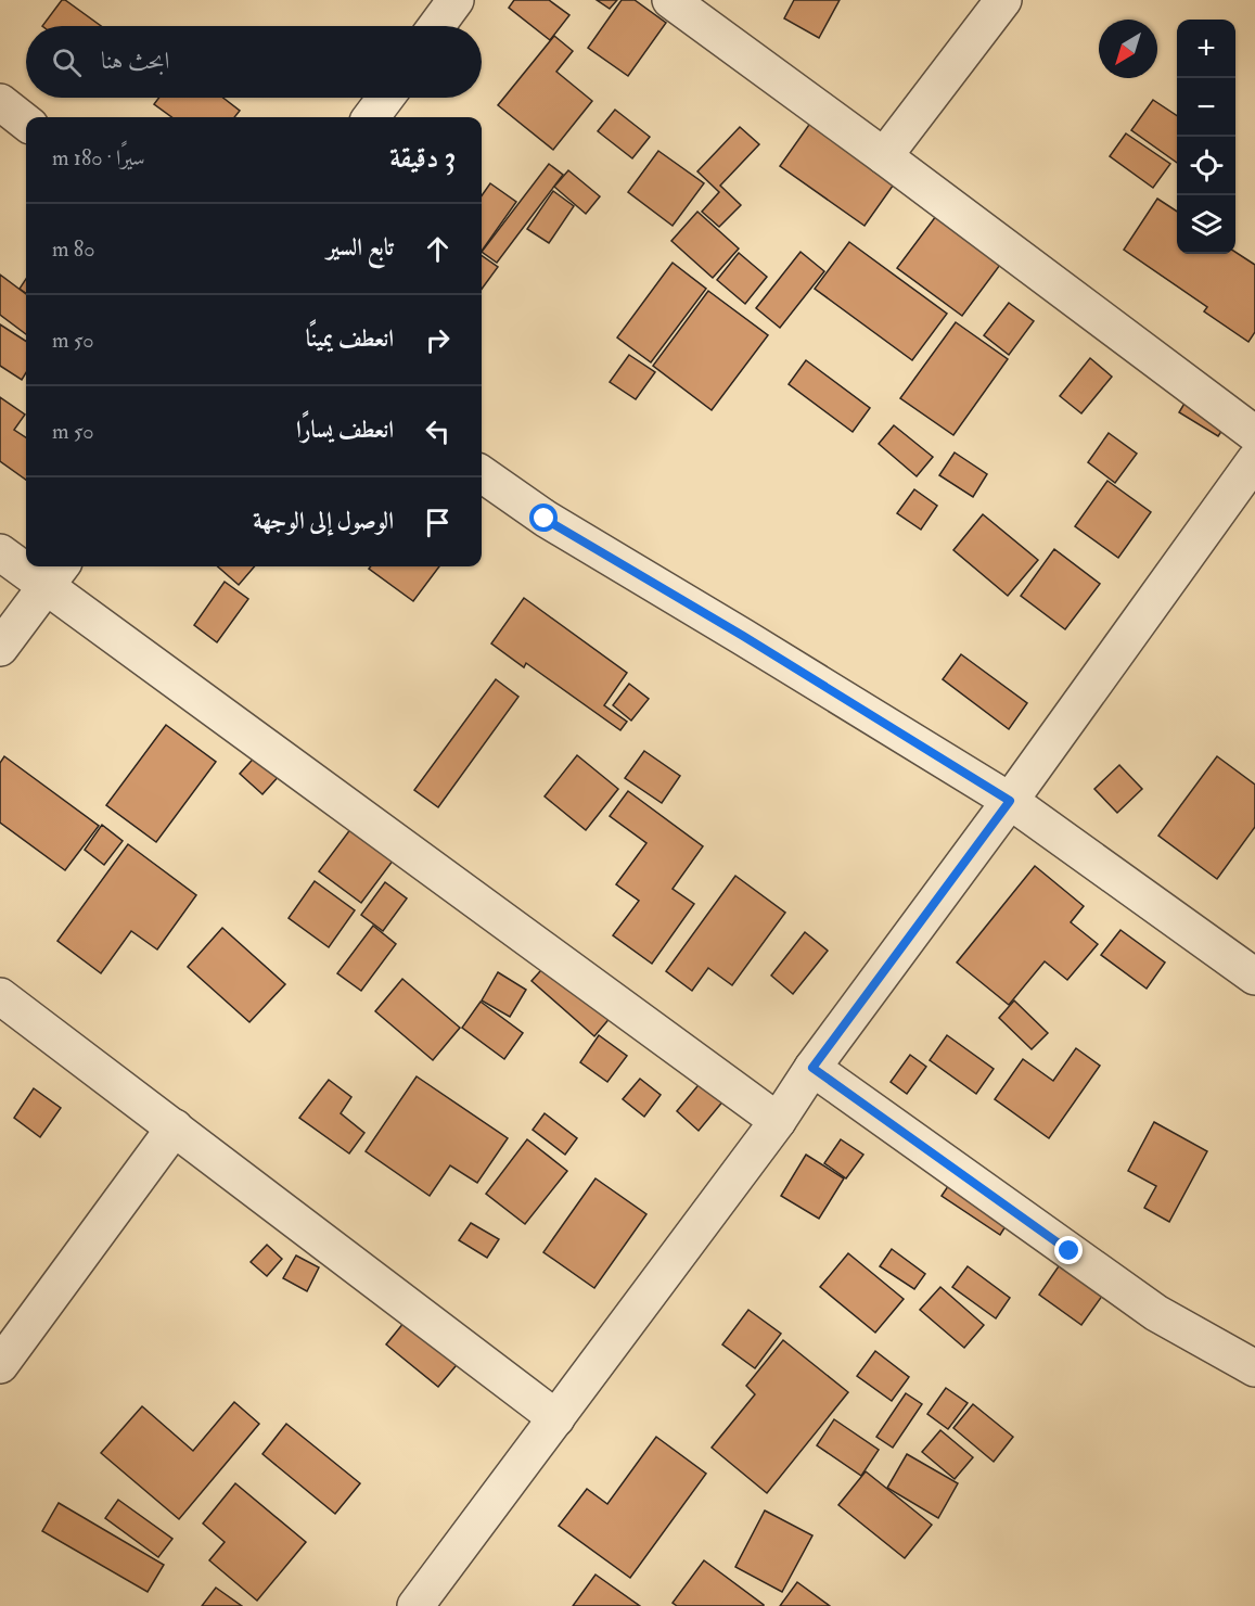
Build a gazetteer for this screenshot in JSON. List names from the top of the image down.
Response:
{
  "north": "bottom left",
  "page": {
    "map_buttons": ["+", "−"],
    "search": "ابحث هنا",
    "heading": ["3 دقيقة", "سيرًا · 180 m"],
    "list": [
      ["تابع السير", "80 m"],
      ["انعطف يمينًا", "50 m"],
      ["انعطف يسارًا", "50 m"],
      "الوصول إلى الوجهة"
    ]
  }
}
